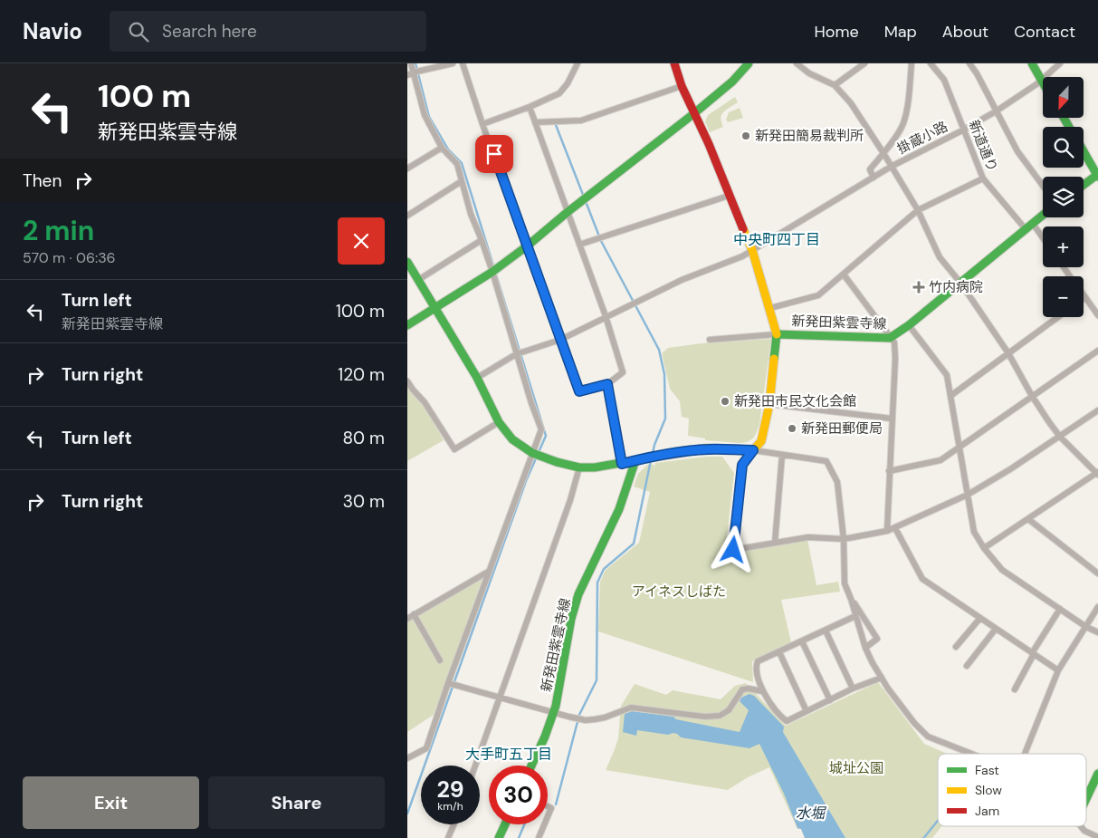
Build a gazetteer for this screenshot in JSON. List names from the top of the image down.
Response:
{
  "streets": {
    "street": ["掛蔵小路", "新道通り", "新発田紫雲寺線"]
  },
  "crossings": [
    ["掛蔵小路", "新道通り"],
    ["新道通り", "新発田紫雲寺線"]
  ],
  "districts": ["中央町四丁目", "大手町五丁目"],
  "water": ["水堀"],
  "parks": ["アイネスしばた", "城址公園"],
  "places": {
    "other": ["新発田簡易裁判所", "新発田市民文化会館", "新発田郵便局"],
    "health": ["竹内病院"]
  },
  "legend": ["Fast", "Slow", "Jam"],
  "north": "bottom",
  "page": {
    "header": "Navio",
    "search": "Search here",
    "nav": [
      "Home",
      "Map",
      "About",
      "Contact"
    ],
    "turn": ["100 m", "新発田紫雲寺線"],
    "map_buttons": ["+", "−"],
    "then": "Then",
    "heading": ["2 min", "570 m · 06:36"],
    "list": [
      {
        "name": "Turn left",
        "note": "新発田紫雲寺線",
        "value": "100 m"
      },
      {
        "name": "Turn right",
        "value": "120 m"
      },
      {
        "name": "Turn left",
        "value": "80 m"
      },
      {
        "name": "Turn right",
        "value": "30 m"
      }
    ],
    "speed": "29 km/h",
    "limit": "30",
    "buttons": ["Exit", "Share"]
  }
}
